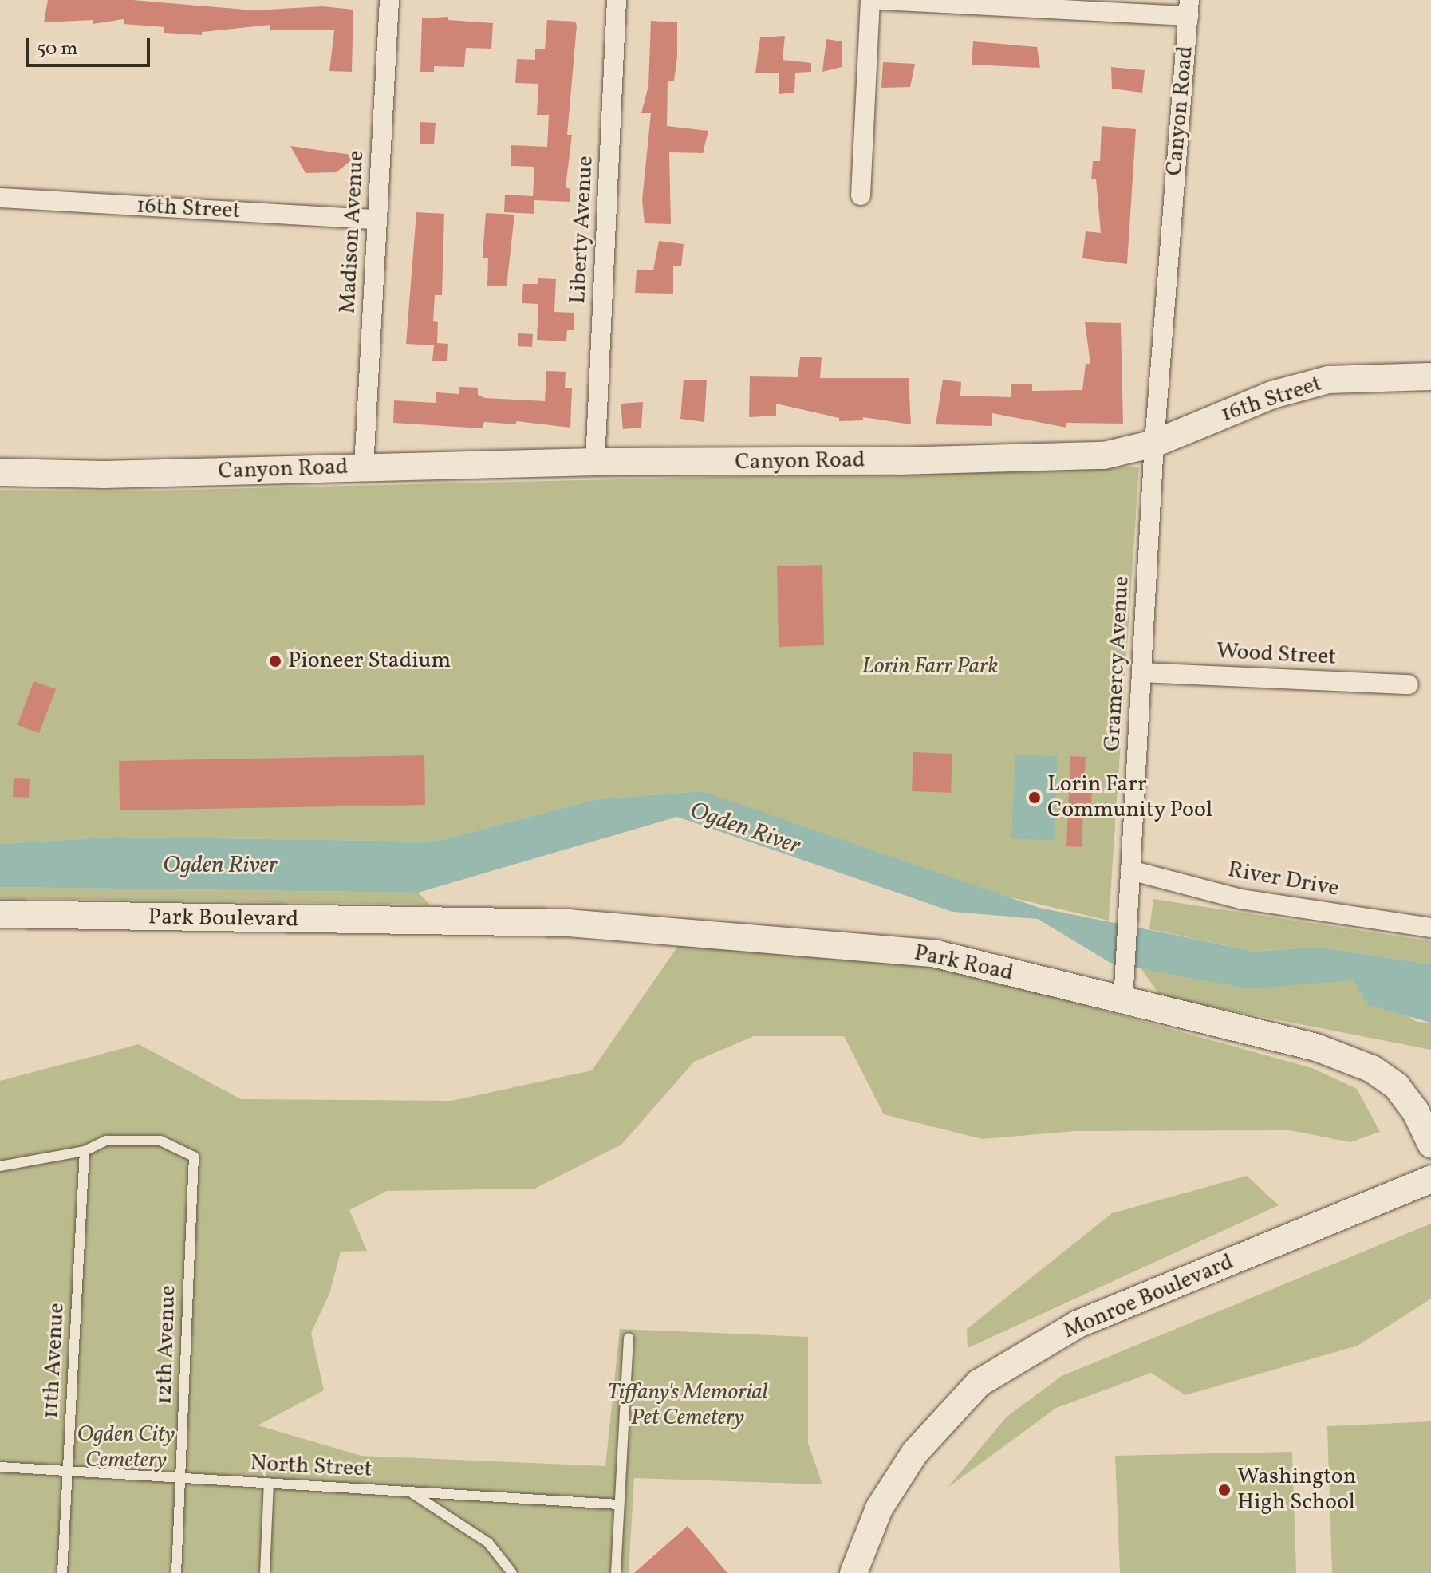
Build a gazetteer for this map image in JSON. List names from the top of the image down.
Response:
{
  "streets": {
    "street": [
      "Canyon Road",
      "16th Street",
      "Liberty Avenue",
      "Madison Avenue",
      "Wood Street",
      "Gramercy Avenue",
      "River Drive",
      "Park Boulevard",
      "Park Road",
      "Monroe Boulevard"
    ],
    "lane": ["12th Avenue", "11th Avenue", "North Street"]
  },
  "crossings": [
    ["Canyon Road", "16th Street"],
    ["Canyon Road", "Liberty Avenue"],
    ["Canyon Road", "Madison Avenue"],
    ["Canyon Road", "Gramercy Avenue"],
    ["16th Street", "Madison Avenue"],
    ["16th Street", "Gramercy Avenue"],
    ["Wood Street", "Gramercy Avenue"],
    ["Gramercy Avenue", "River Drive"],
    ["Gramercy Avenue", "Park Road"],
    ["Park Boulevard", "Park Road"],
    ["12th Avenue", "11th Avenue"],
    ["12th Avenue", "North Street"],
    ["11th Avenue", "North Street"]
  ],
  "water": ["Ogden River"],
  "parks": ["Lorin Farr Park", "Tiffany's Memorial Pet Cemetery", "Ogden City Cemetery"],
  "places": ["Pioneer Stadium", "Lorin Farr Community Pool", "Washington High School"],
  "scale_bar": "50 m"
}
